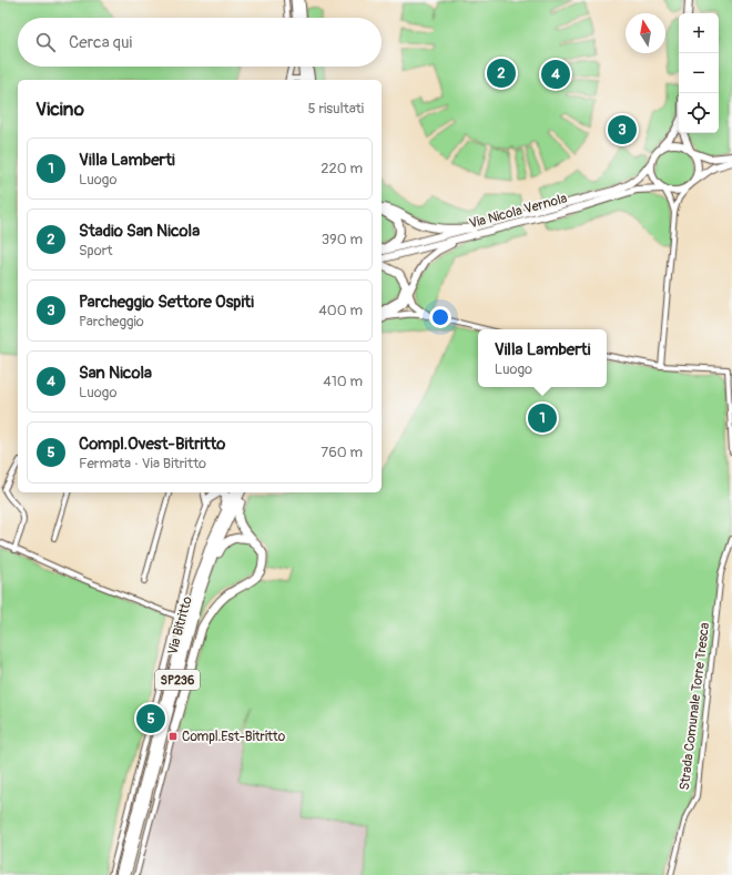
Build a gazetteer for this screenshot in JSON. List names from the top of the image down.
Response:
{
  "streets": {
    "highway": ["Via Bitritto", "SP236"],
    "main road": ["Via Nicola Vernola"],
    "street": ["Strada Comunale Torre Tresca"]
  },
  "places": {
    "transit": ["Compl.Est-Bitritto"]
  },
  "north": "top",
  "page": {
    "map_buttons": ["+", "−"],
    "search": "Cerca qui",
    "pins": [
      "2",
      "4",
      "3",
      "1",
      "5"
    ],
    "heading": ["Vicino", "5 risultati"],
    "list": [
      {
        "mark": "1",
        "name": "Villa Lamberti",
        "note": "Luogo",
        "value": "220 m"
      },
      {
        "mark": "2",
        "name": "Stadio San Nicola",
        "note": "Sport",
        "value": "390 m"
      },
      {
        "mark": "3",
        "name": "Parcheggio Settore Ospiti",
        "note": "Parcheggio",
        "value": "400 m"
      },
      {
        "mark": "4",
        "name": "San Nicola",
        "note": "Luogo",
        "value": "410 m"
      },
      {
        "mark": "5",
        "name": "Compl.Ovest-Bitritto",
        "note": "Fermata · Via Bitritto",
        "value": "760 m"
      }
    ],
    "popup": ["Villa Lamberti", "Luogo"]
  }
}
